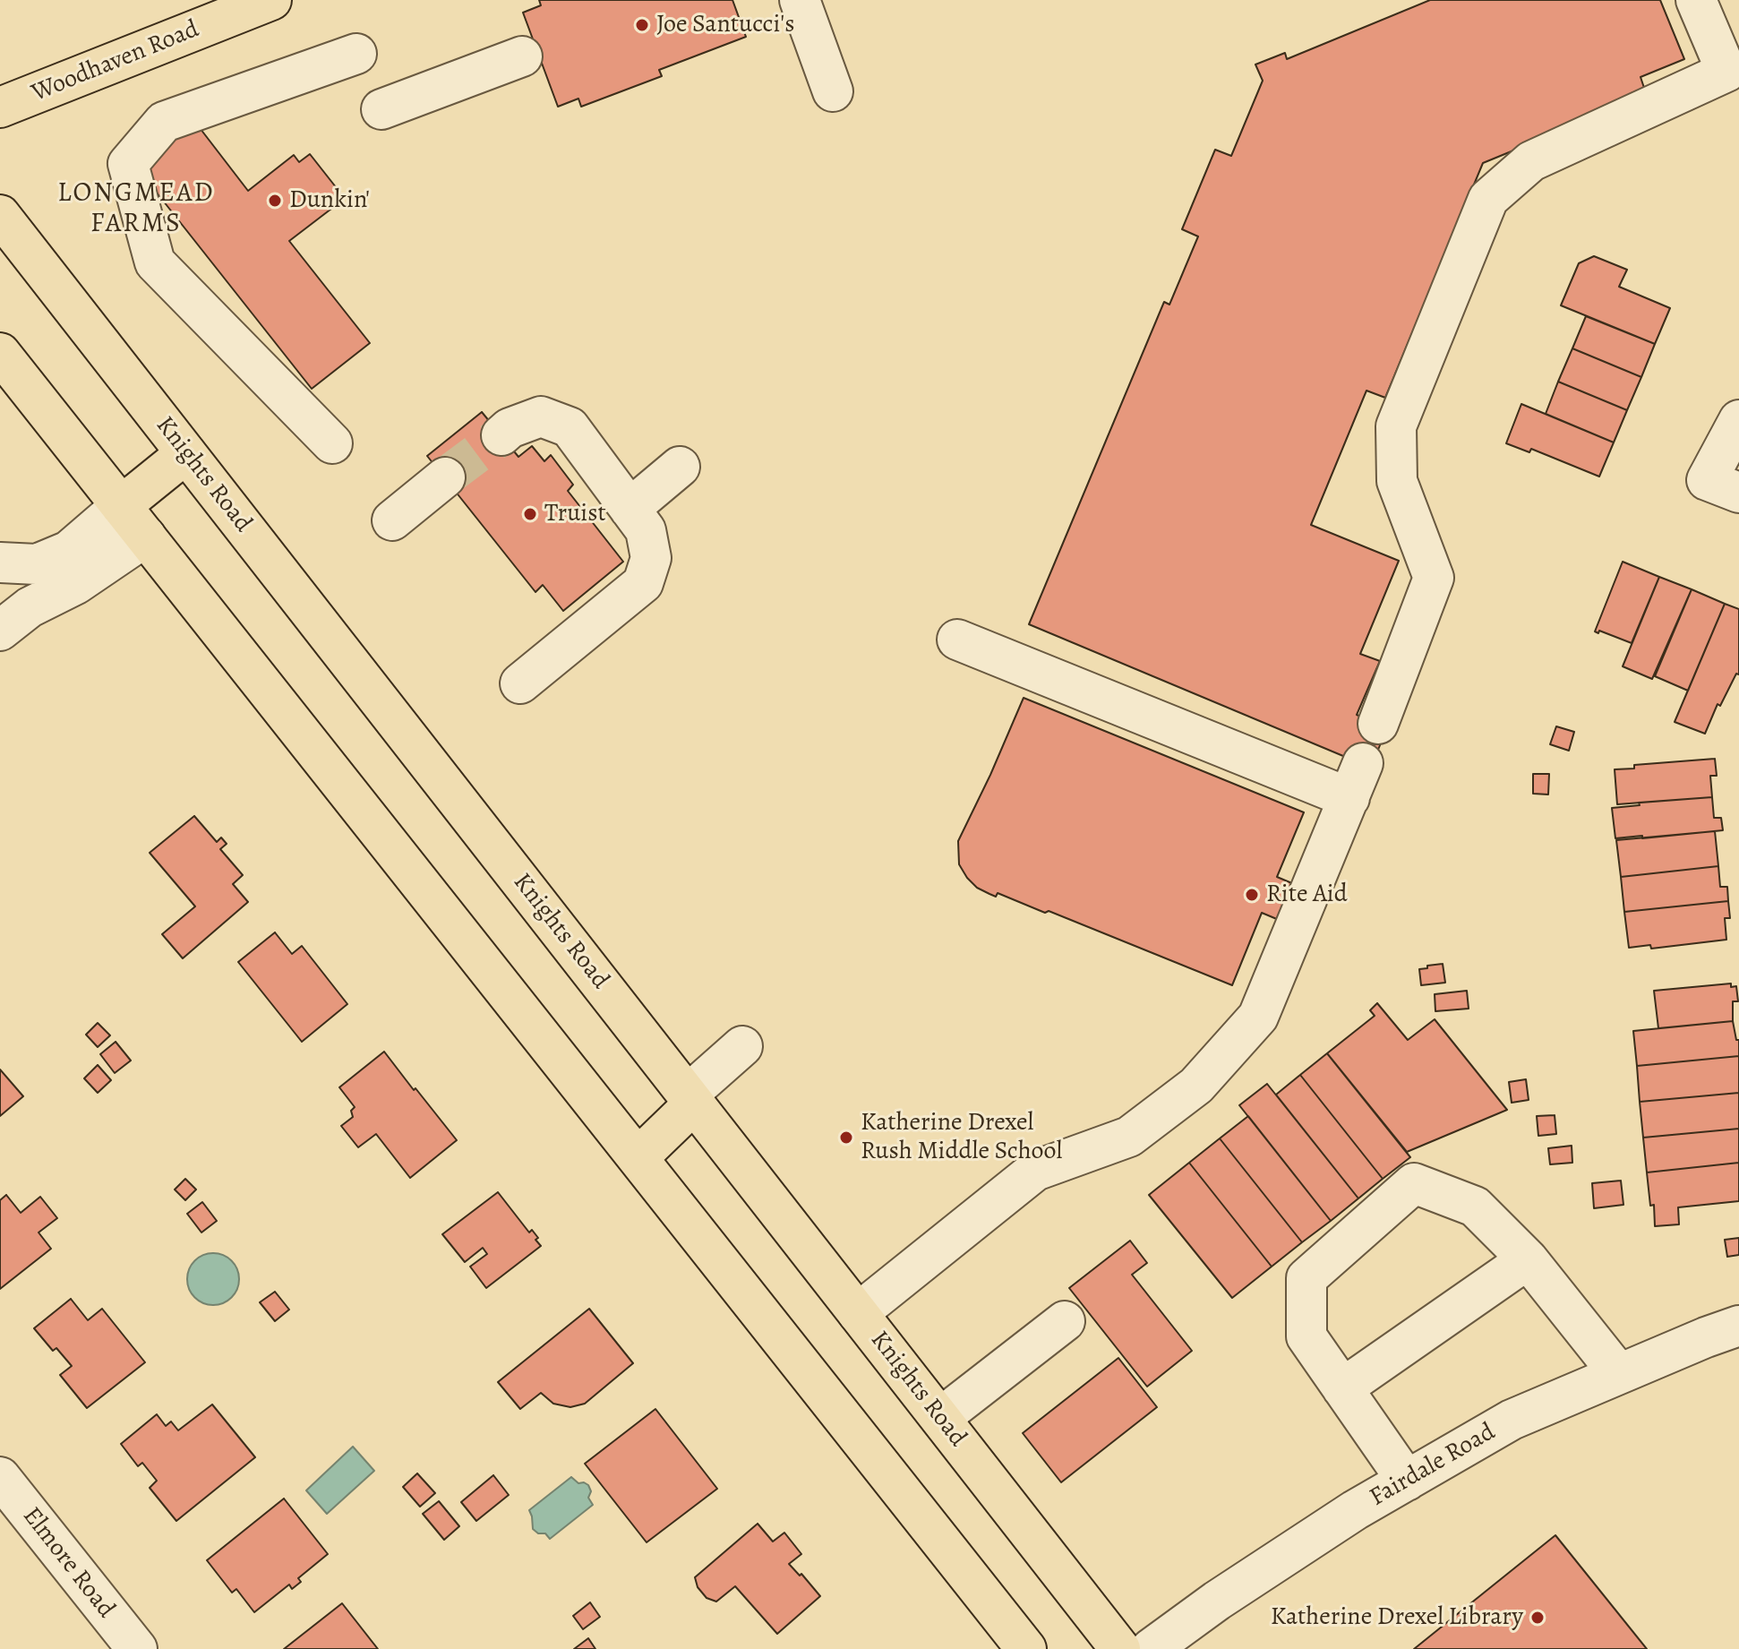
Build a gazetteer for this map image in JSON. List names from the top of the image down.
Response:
{
  "streets": {
    "main road": ["Woodhaven Road", "Knights Road"],
    "street": ["Fairdale Road", "Elmore Road"]
  },
  "districts": ["LONGMEAD FARMS"],
  "places": [
    "Joe Santucci's",
    "Dunkin'",
    "Truist",
    "Rite Aid",
    "Katherine Drexel Rush Middle School",
    "Katherine Drexel Library"
  ]
}
